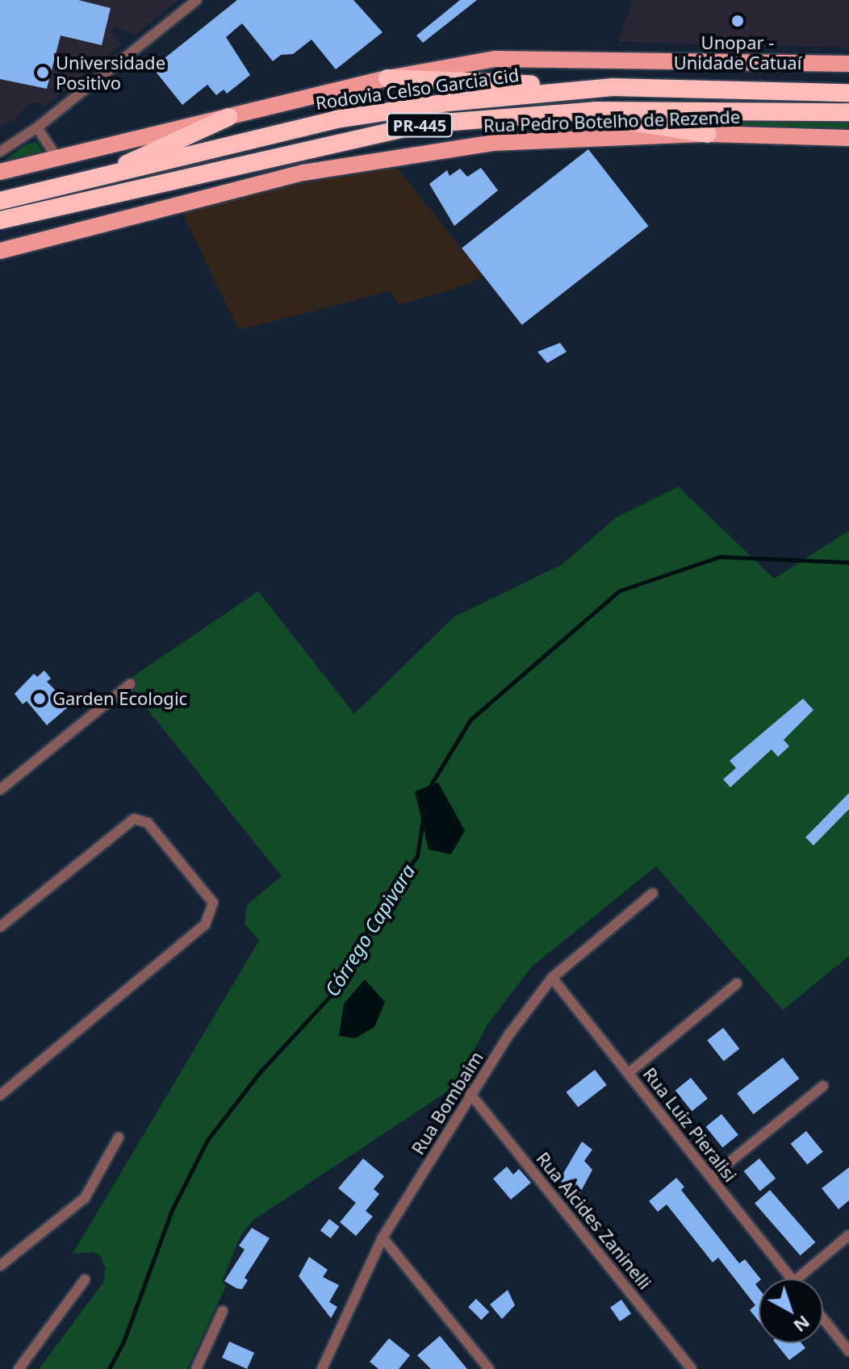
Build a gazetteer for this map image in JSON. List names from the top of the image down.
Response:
{
  "streets": {
    "highway": ["Rodovia Celso Garcia Cid", "PR-445"],
    "main road": ["Rua Pedro Botelho de Rezende"],
    "street": ["Rua Bombaim", "Rua Luiz Pieralisi", "Rua Alcides Zaninelli"]
  },
  "crossings": [
    ["Rua Bombaim", "Rua Luiz Pieralisi"],
    ["Rua Bombaim", "Rua Alcides Zaninelli"]
  ],
  "water": ["Córrego Capivara"],
  "places": ["Unopar - Unidade Catuaí", "Universidade Positivo", "Garden Ecologic"],
  "north": "bottom right"
}
